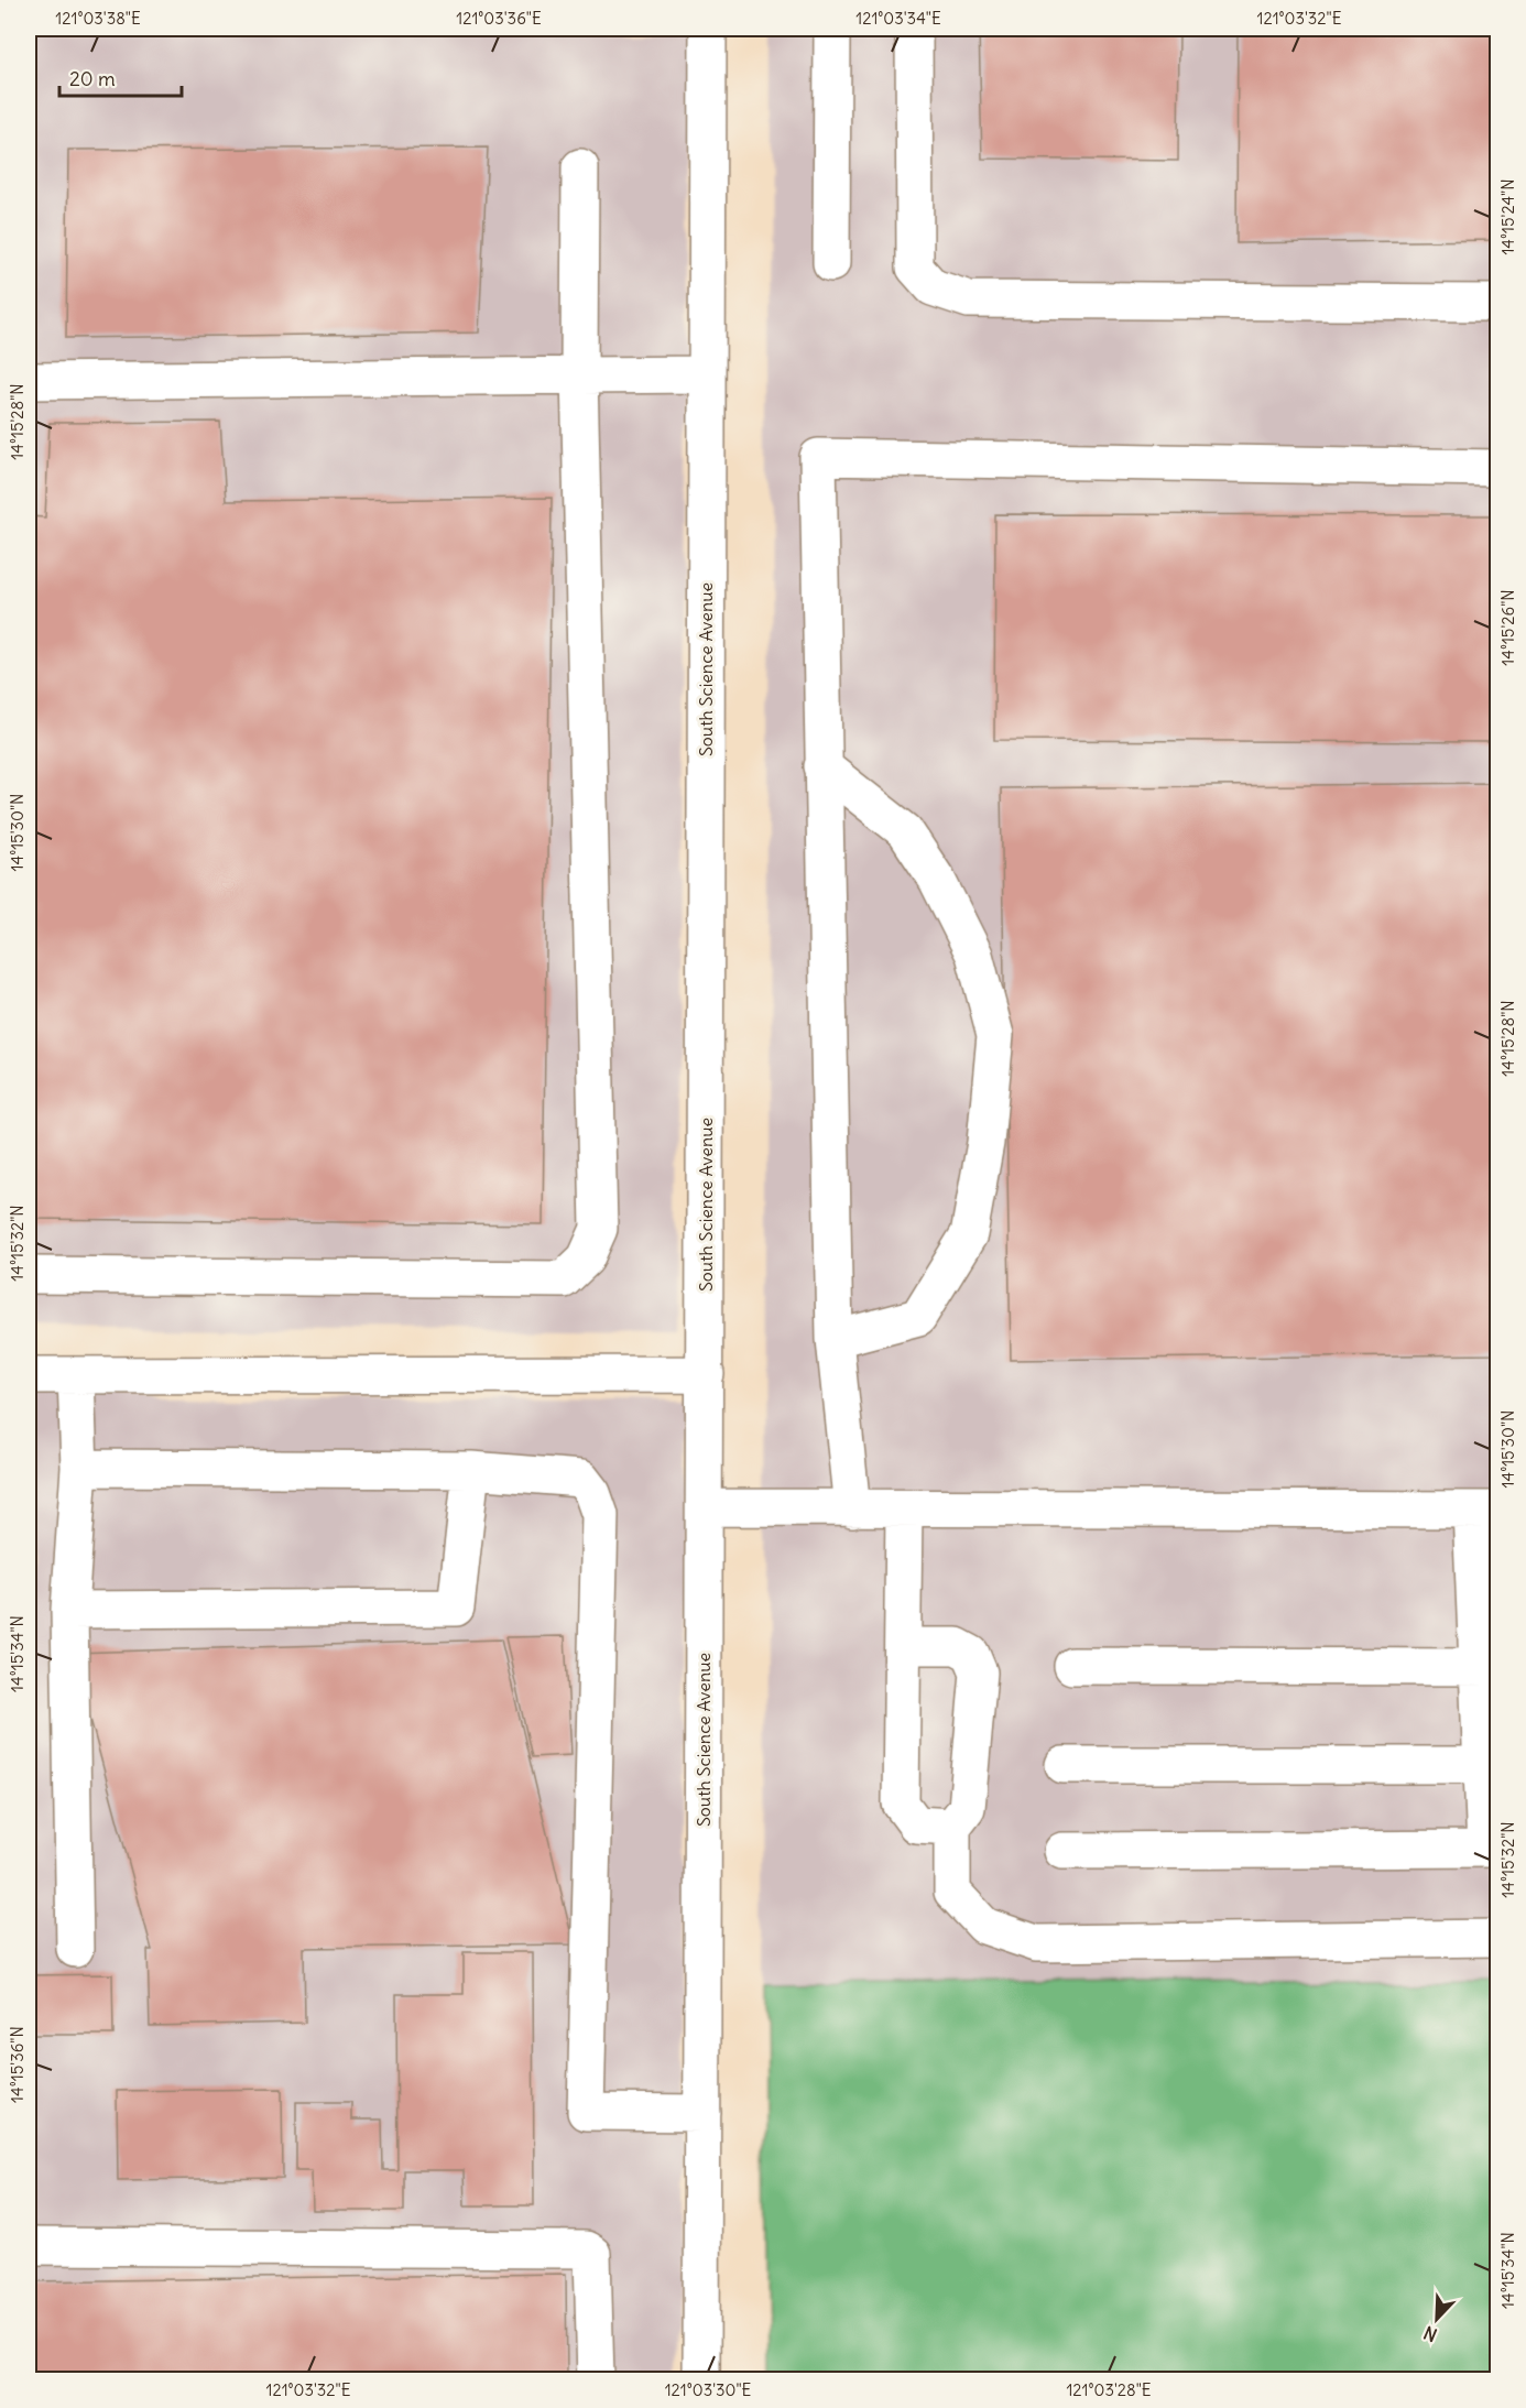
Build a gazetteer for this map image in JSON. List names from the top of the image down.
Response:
{
  "streets": {
    "street": ["South Science Avenue"]
  },
  "scale_bar": "20 m",
  "north": "bottom left",
  "coordinates": [
    "121°03'38\"E",
    "121°03'36\"E",
    "121°03'34\"E",
    "121°03'32\"E",
    "14°15'24\"N",
    "14°15'28\"N",
    "14°15'26\"N",
    "14°15'30\"N",
    "14°15'32\"N",
    "14°15'34\"N",
    "14°15'36\"N",
    "121°03'30\"E",
    "121°03'28\"E"
  ]
}
